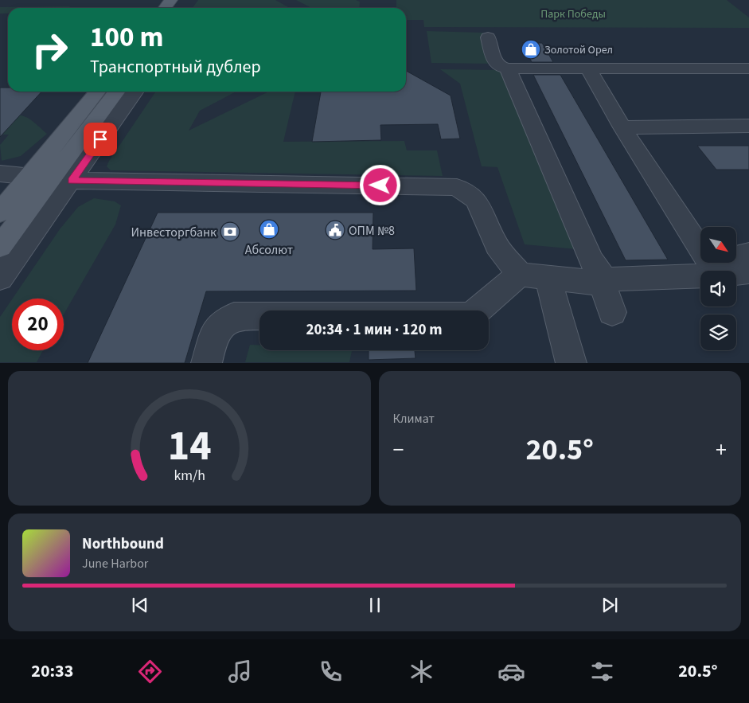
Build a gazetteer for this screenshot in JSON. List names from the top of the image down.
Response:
{
  "parks": ["Парк Победы"],
  "places": {
    "shop": ["Золотой Орел", "Абсолют"],
    "public building": ["ОПМ №8"],
    "bank": ["Инвесторгбанк"]
  },
  "north": "bottom right",
  "page": {
    "turn": ["100 m", "Транспортный дублер"],
    "limit": "20",
    "trip": "20:34 · 1 мин · 120 m",
    "tile": "Климат",
    "heat": ["−", "20.5°", "+"],
    "song": ["Northbound", "June Harbor"],
    "tabs": ["20:33", "20.5°"],
    "gauge": ["14", "km/h"]
  }
}
